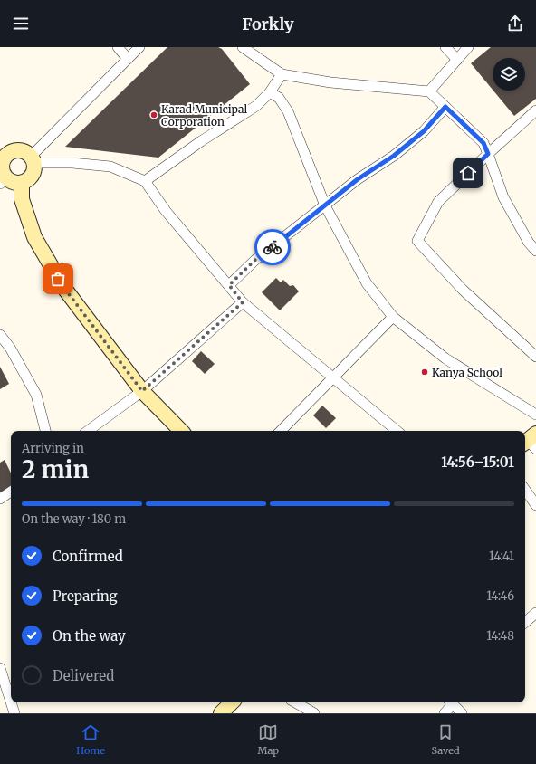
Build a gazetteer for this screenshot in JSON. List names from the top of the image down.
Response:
{
  "places": ["Karad Municipal Corporation", "Kanya School"],
  "page": {
    "header": "Forkly",
    "heading": ["2 min", "Arriving in", "14:56–15:01"],
    "bar": "On the way · 180 m",
    "list": [
      ["Confirmed", "14:41"],
      ["Preparing", "14:46"],
      ["On the way", "14:48"],
      "Delivered"
    ],
    "tabs": ["Home", "Map", "Saved"]
  }
}
